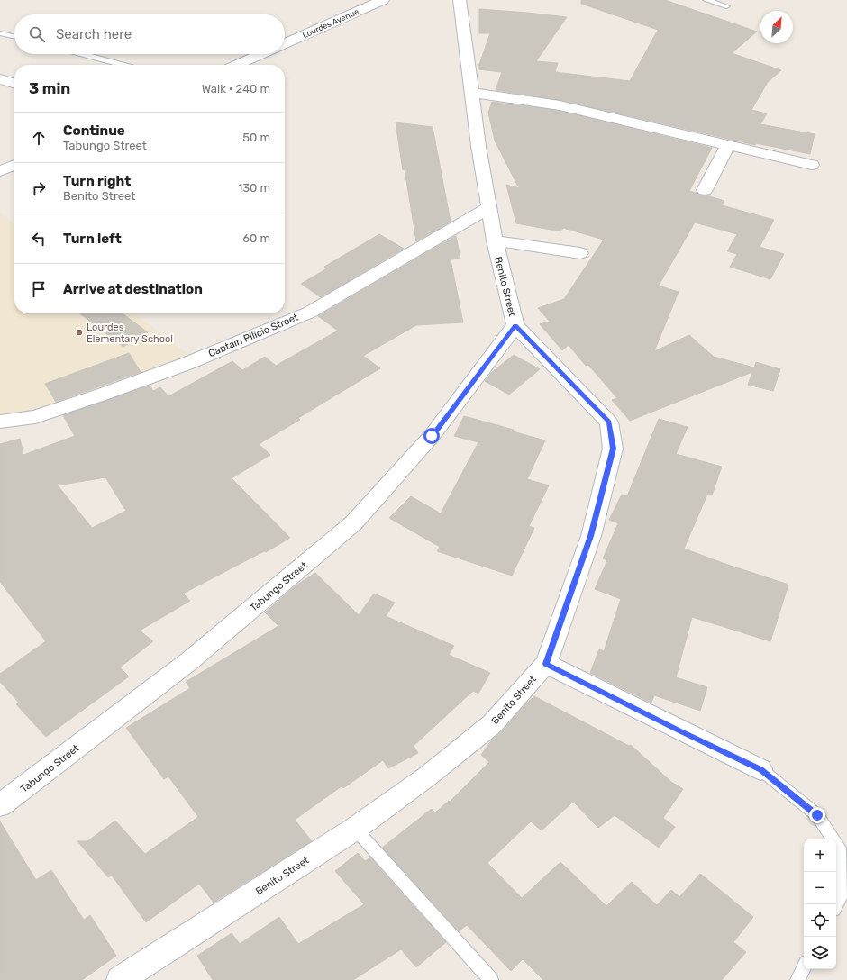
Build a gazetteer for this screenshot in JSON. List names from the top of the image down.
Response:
{
  "streets": {
    "street": [
      "Lourdes Avenue",
      "Benito Street",
      "Captain Pilicio Street",
      "Tabungo Street"
    ]
  },
  "crossings": [
    ["Benito Street", "Captain Pilicio Street"],
    ["Benito Street", "Tabungo Street"]
  ],
  "places": ["Lourdes Elementary School"],
  "north": "top right",
  "page": {
    "search": "Search here",
    "heading": ["3 min", "Walk · 240 m"],
    "list": [
      ["Continue", "Tabungo Street", "50 m"],
      ["Turn right", "Benito Street", "130 m"],
      ["Turn left", "60 m"],
      "Arrive at destination"
    ],
    "map_buttons": ["+", "−"]
  }
}
